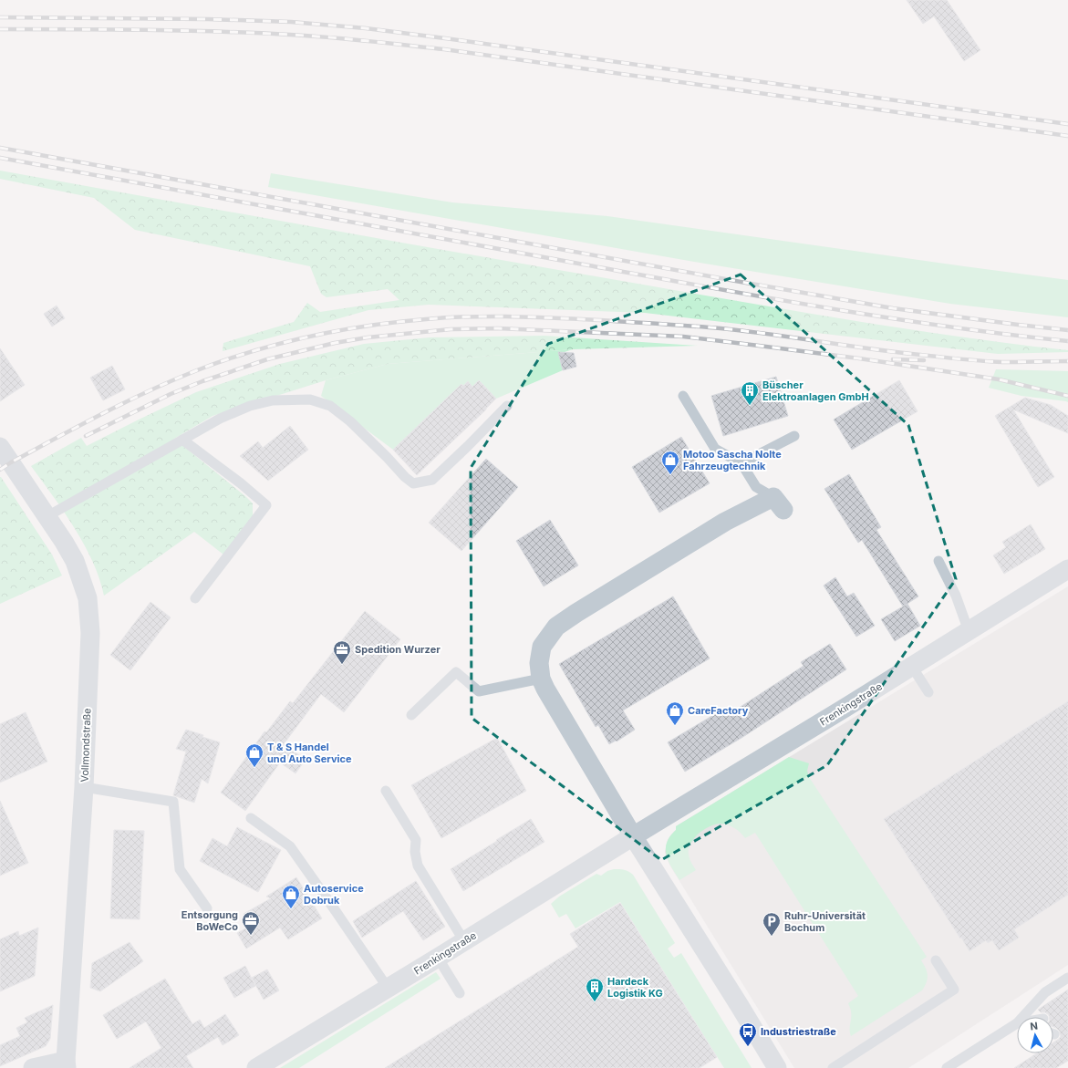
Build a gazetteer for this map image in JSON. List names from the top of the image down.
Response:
{
  "streets": {
    "street": ["Frenkingstraße", "Vollmondstraße"]
  },
  "places": {
    "building": ["Büscher Elektroanlagen GmbH", "Hardeck Logistik KG"],
    "shop": [
      "Motoo Sascha Nolte Fahrzeugtechnik",
      "CareFactory",
      "T & S Handel und Auto Service",
      "Autoservice Dobruk"
    ],
    "office": ["Spedition Wurzer", "Entsorgung BoWeCo"],
    "parking": ["Ruhr-Universität Bochum"],
    "bus stop": ["Industriestraße"]
  },
  "north": "top"
}
